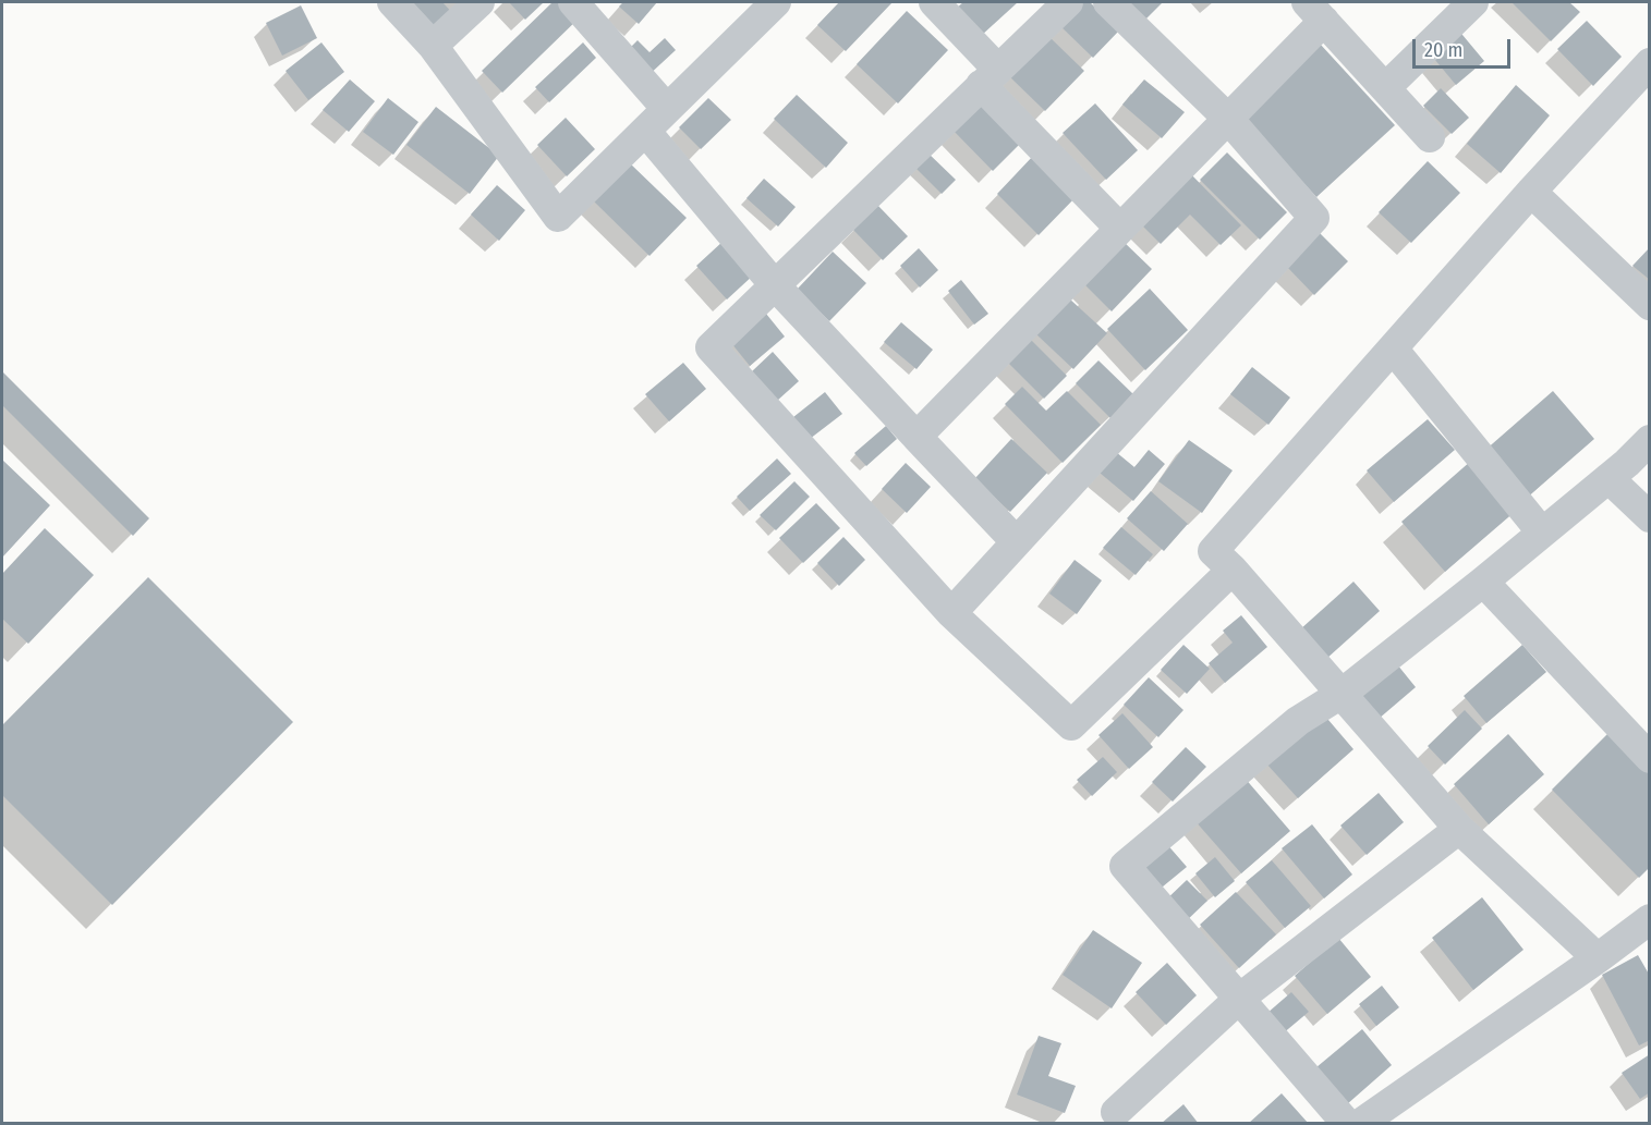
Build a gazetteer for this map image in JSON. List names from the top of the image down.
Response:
{
  "scale_bar": "20 m"
}
